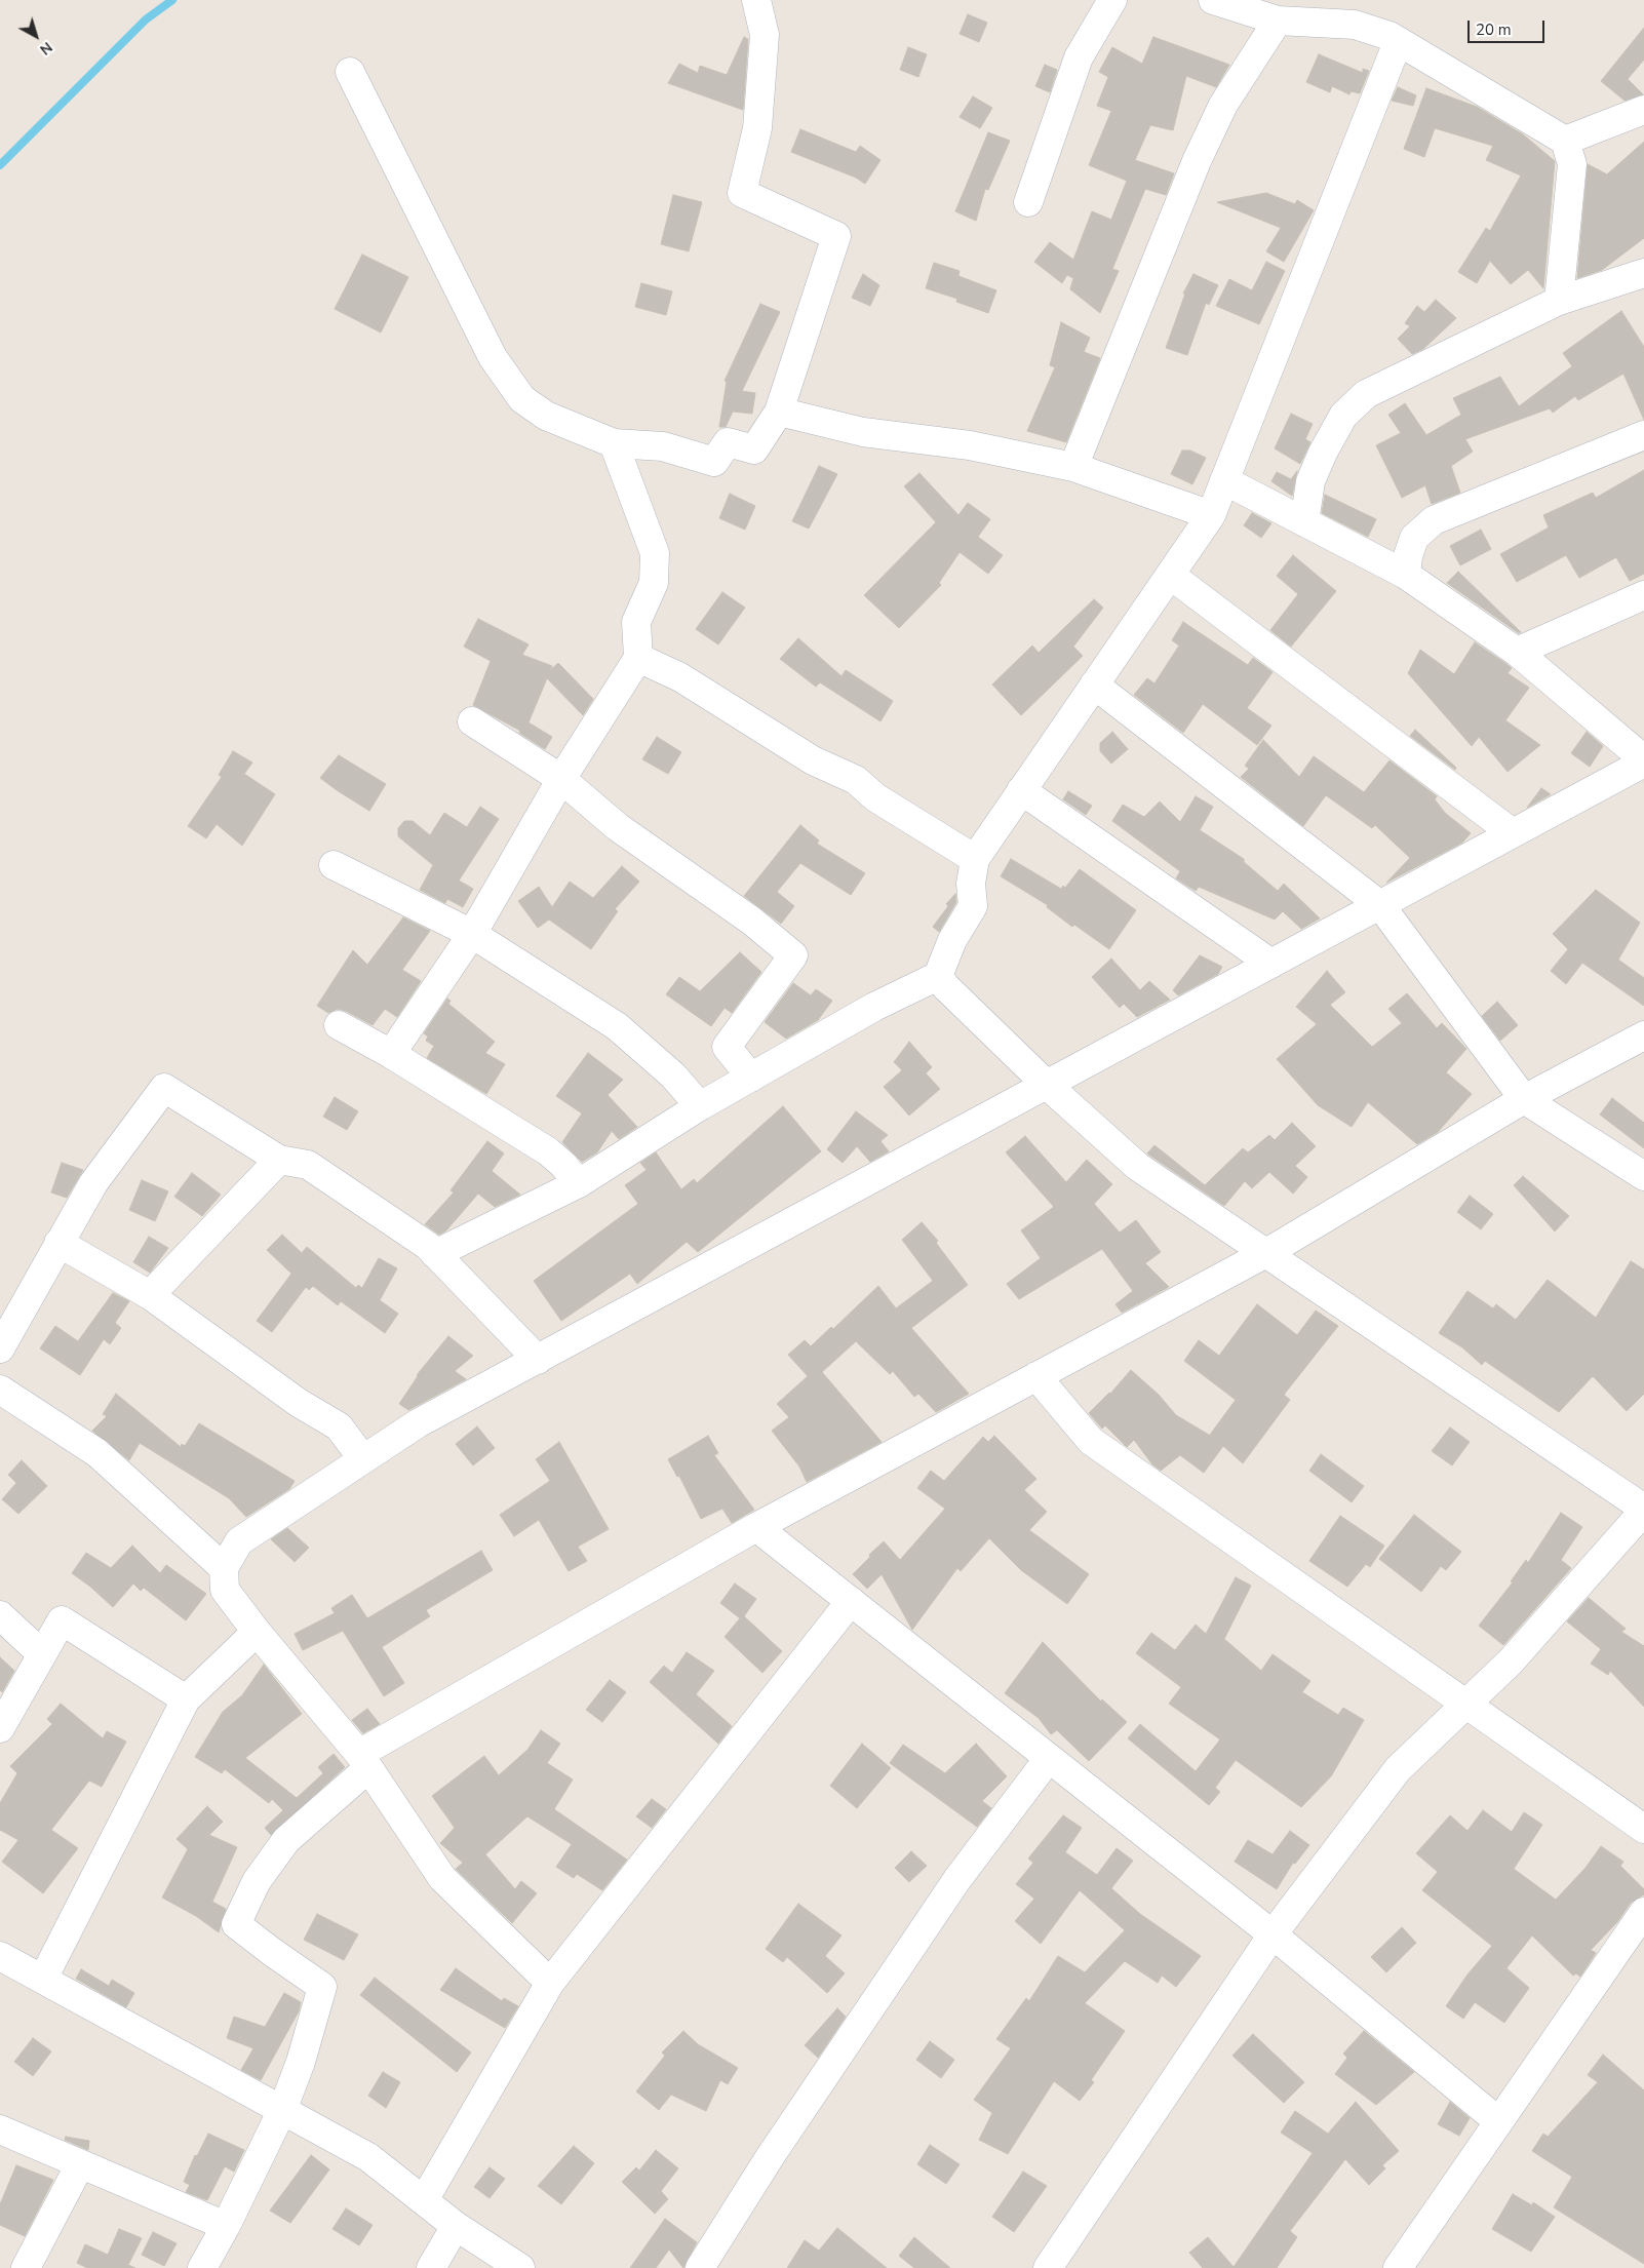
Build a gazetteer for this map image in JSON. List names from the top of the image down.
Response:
{
  "scale_bar": "20 m",
  "north": "bottom right"
}
